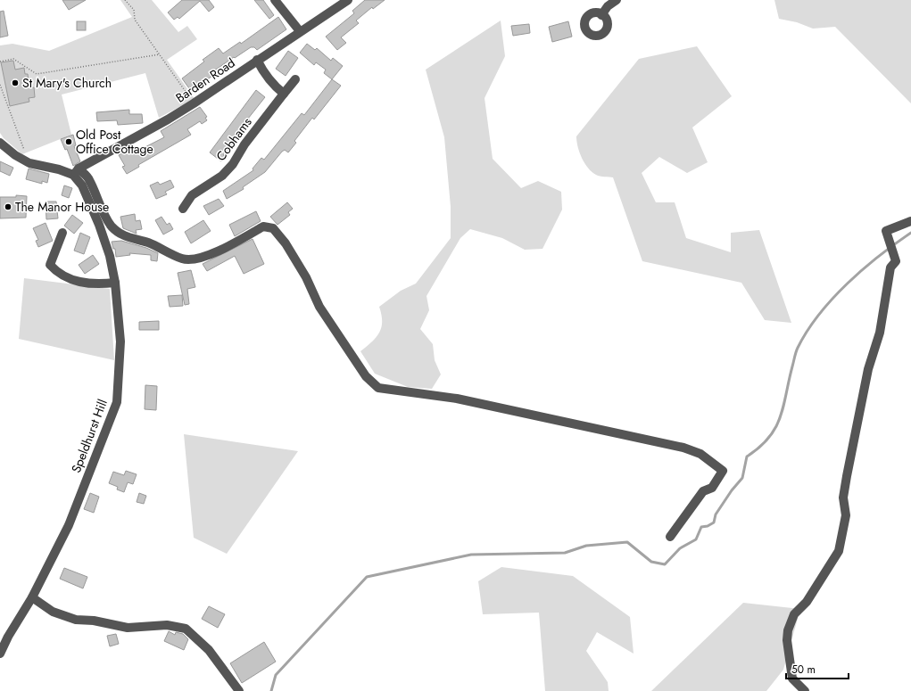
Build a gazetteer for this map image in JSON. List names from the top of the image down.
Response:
{
  "streets": {
    "street": ["Barden Road", "Cobhams", "Speldhurst Hill"]
  },
  "crossings": [
    ["Barden Road", "Speldhurst Hill"]
  ],
  "places": ["St Mary's Church", "Old Post Office Cottage", "The Manor House"],
  "scale_bar": "50 m"
}
